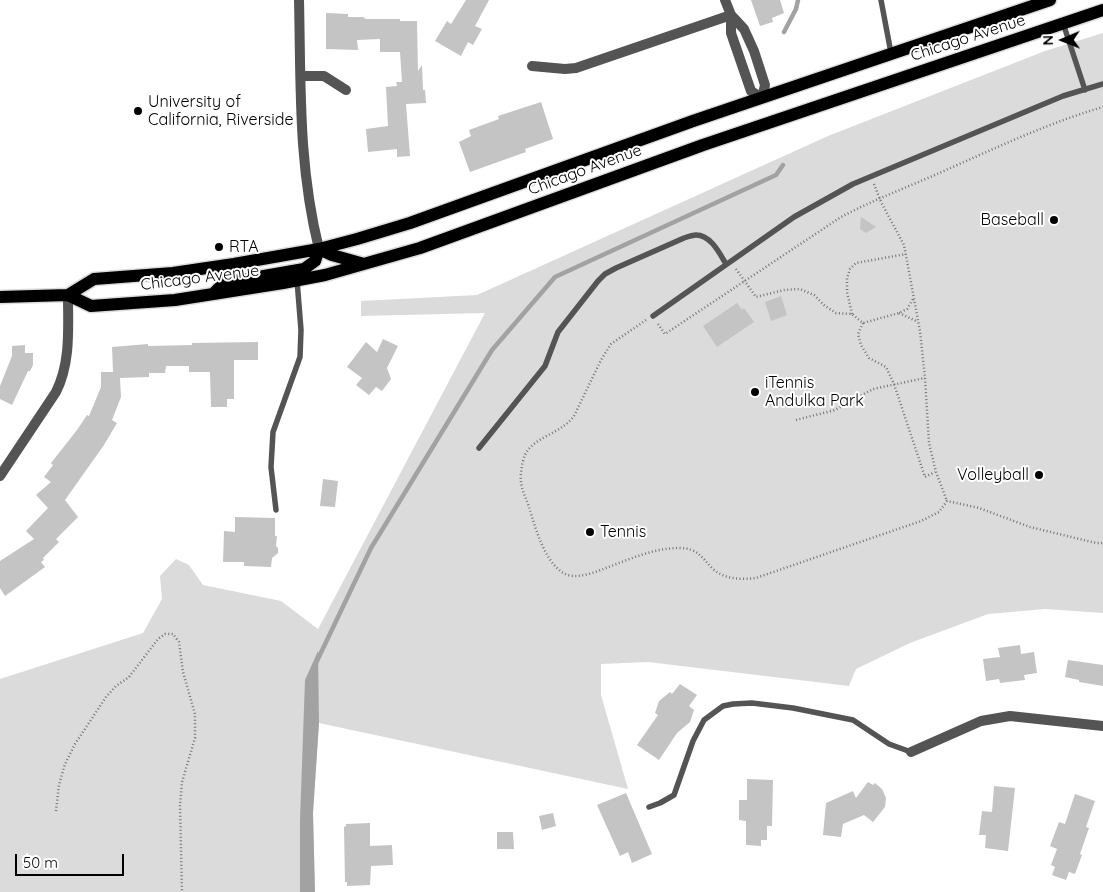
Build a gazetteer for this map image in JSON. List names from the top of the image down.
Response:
{
  "streets": {
    "main road": ["Chicago Avenue"]
  },
  "places": [
    "University of California, Riverside",
    "Baseball",
    "RTA",
    "iTennis Andulka Park",
    "Volleyball",
    "Tennis"
  ],
  "scale_bar": "50 m",
  "north": "left"
}
